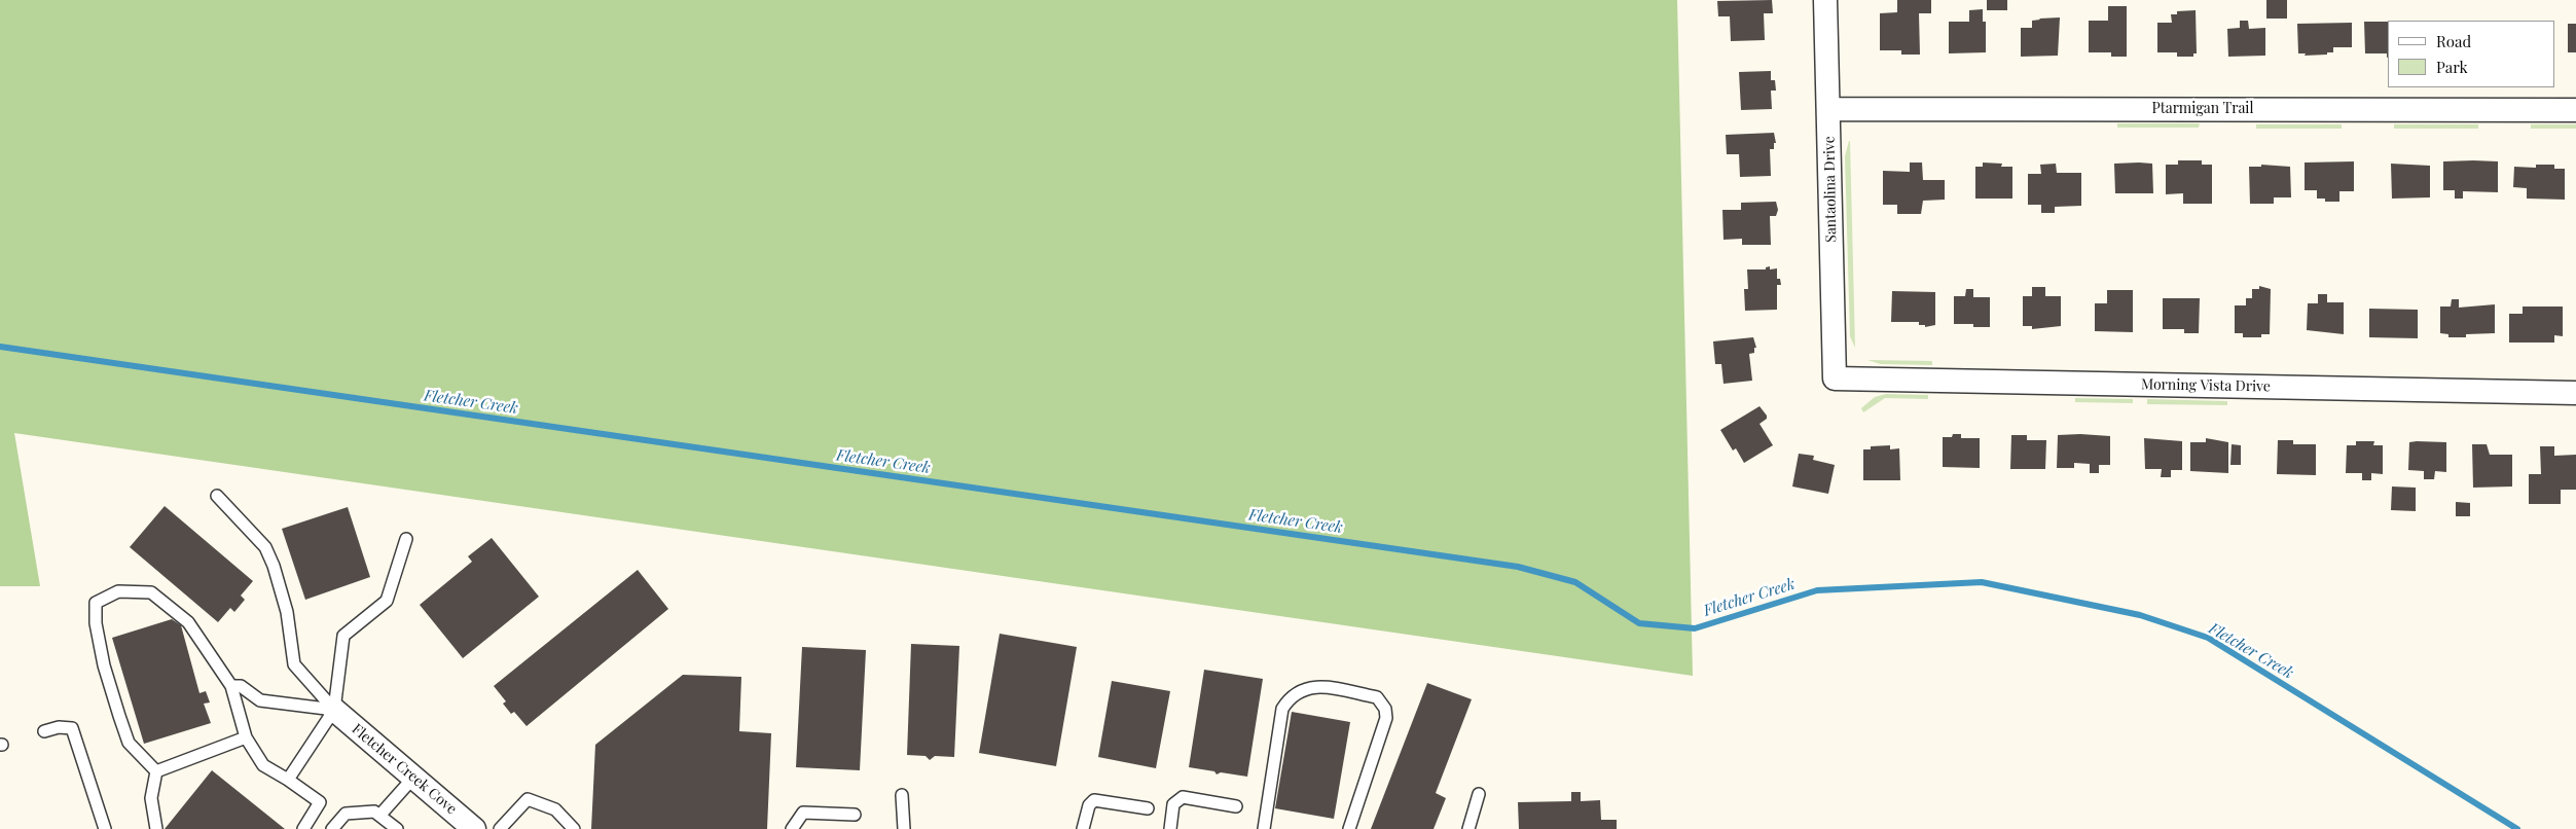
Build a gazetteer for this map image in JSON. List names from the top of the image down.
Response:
{
  "streets": {
    "street": [
      "Ptarmigan Trail",
      "Santaolina Drive",
      "Morning Vista Drive",
      "Fletcher Creek Cove"
    ]
  },
  "crossings": [
    ["Ptarmigan Trail", "Santaolina Drive"],
    ["Santaolina Drive", "Morning Vista Drive"]
  ],
  "water": ["Fletcher Creek"],
  "legend": ["Road", "Park"]
}
